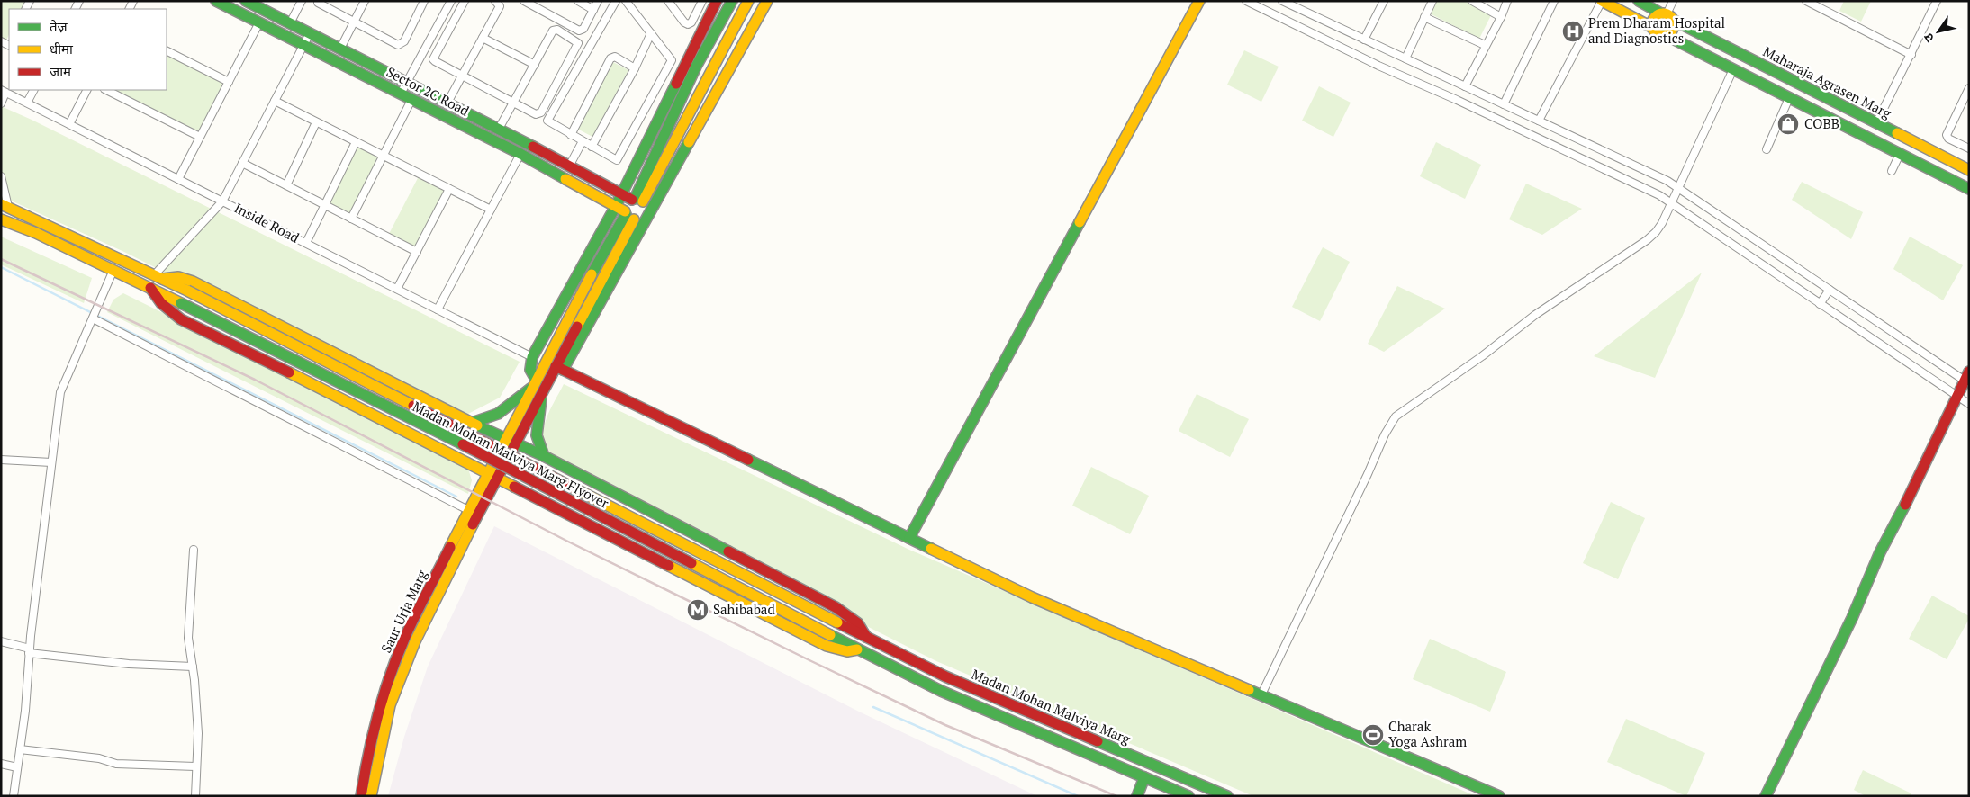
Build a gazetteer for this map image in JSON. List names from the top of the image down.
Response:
{
  "streets": {
    "main road": [
      "Maharaja Agrasen Marg",
      "Sector 2C Road",
      "Madan Mohan Malviya Marg Flyover",
      "Saur Urja Marg",
      "Madan Mohan Malviya Marg"
    ],
    "street": ["Inside Road"]
  },
  "crossings": [
    ["Madan Mohan Malviya Marg Flyover", "Madan Mohan Malviya Marg"]
  ],
  "places": {
    "hospital": ["Prem Dharam Hospital and Diagnostics"],
    "shop": ["COBB"],
    "metro station": ["Sahibabad"],
    "sports": ["Charak Yoga Ashram"]
  },
  "legend": ["तेज़", "धीमा", "जाम"],
  "north": "bottom left"
}
